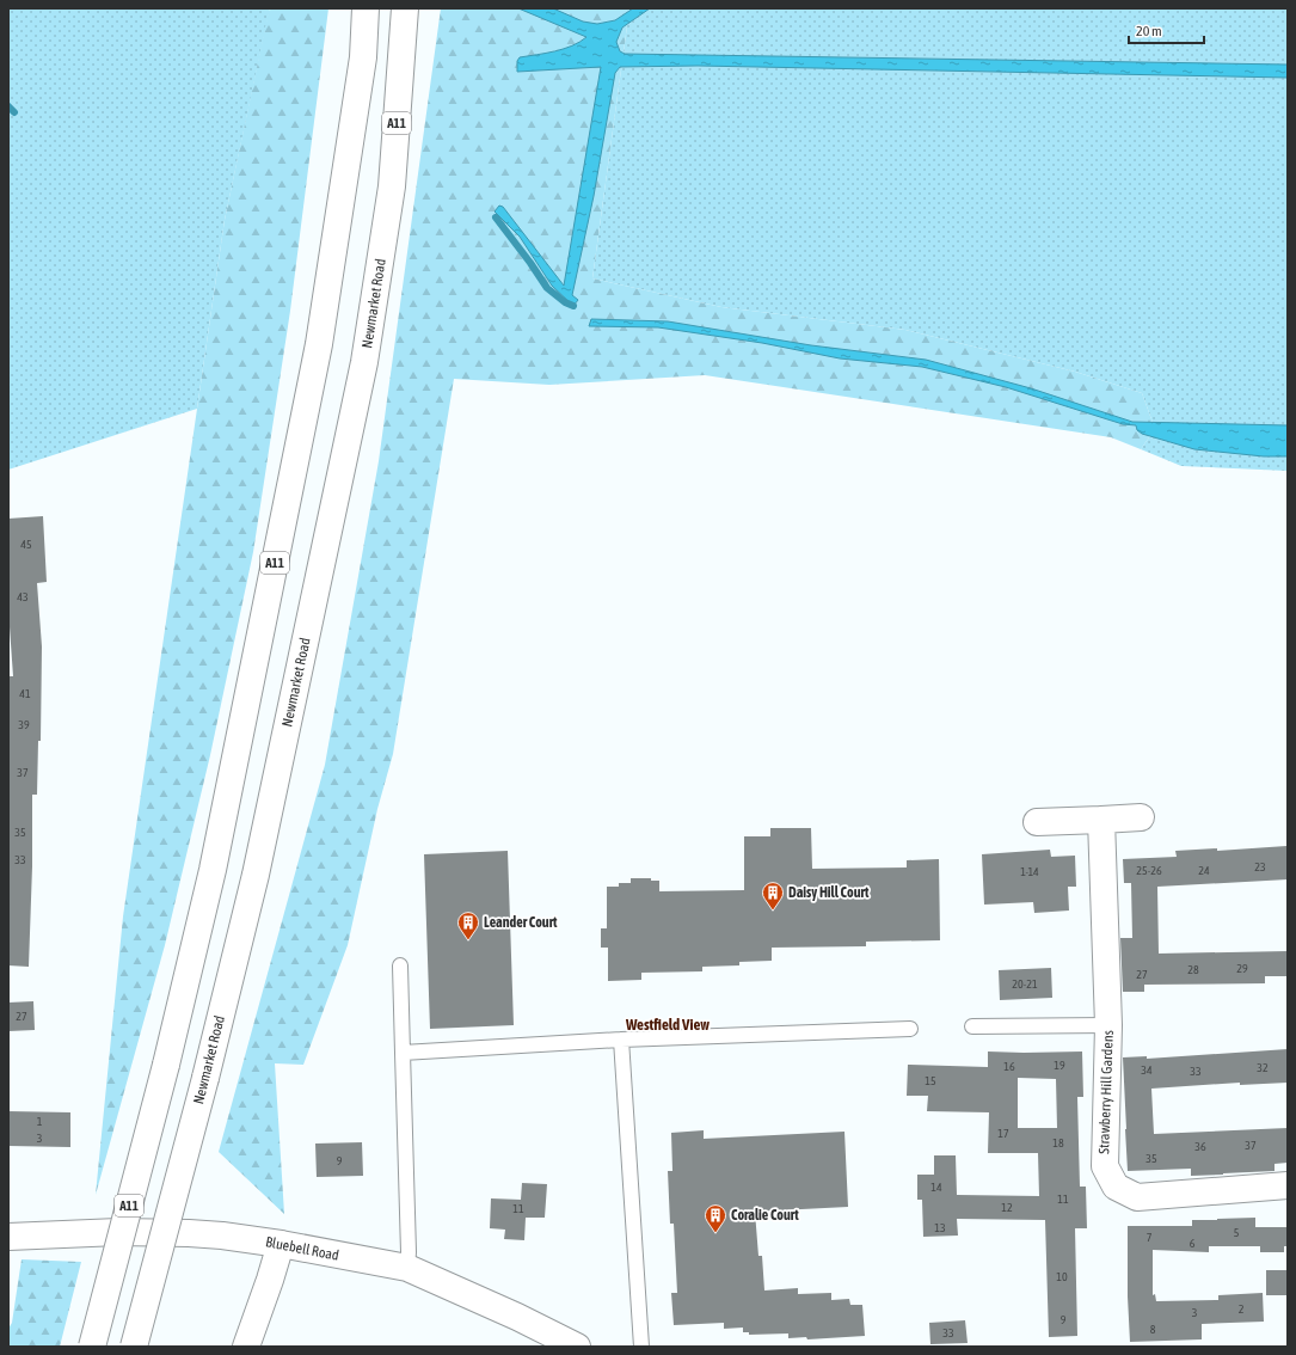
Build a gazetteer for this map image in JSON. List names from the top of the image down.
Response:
{
  "streets": {
    "main road": [
      "A11",
      "Newmarket Road",
      "Strawberry Hill Gardens",
      "Bluebell Road"
    ]
  },
  "districts": ["Westfield View"],
  "places": {
    "building": ["Daisy Hill Court", "Leander Court", "Coralie Court"]
  },
  "house_numbers": [
    "45",
    "43",
    "41",
    "39",
    "37",
    "35",
    "33",
    "23",
    "25-26",
    "24",
    "1-14",
    "29",
    "28",
    "27",
    "20-21",
    "27",
    "19",
    "16",
    "32",
    "34",
    "33",
    "15",
    "1",
    "17",
    "3",
    "18",
    "37",
    "36",
    "35",
    "9",
    "14",
    "11",
    "12",
    "11",
    "13",
    "5",
    "7",
    "6",
    "10",
    "2",
    "3",
    "9",
    "8",
    "33"
  ],
  "scale_bar": "20 m"
}
